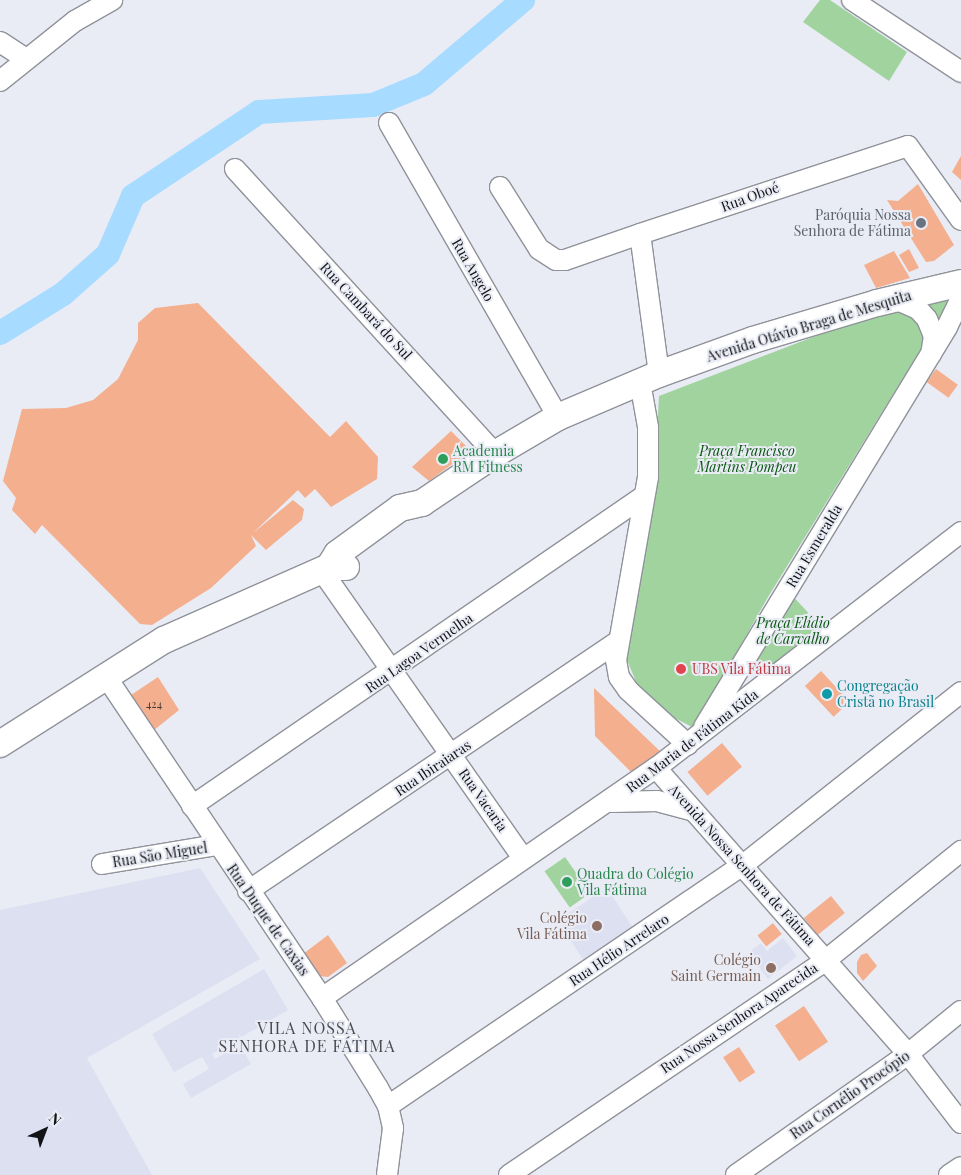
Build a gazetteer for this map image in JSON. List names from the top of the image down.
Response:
{
  "streets": {
    "main road": ["Avenida Otávio Braga de Mesquita"],
    "street": [
      "Rua Oboé",
      "Rua Angelo",
      "Rua Cambará do Sul",
      "Rua Esmeralda",
      "Rua Lagoa Vermelha",
      "Rua Maria de Fátima Kida",
      "Rua Ibiraiaras",
      "Rua Vacaria",
      "Rua São Miguel",
      "Avenida Nossa Senhora de Fátima",
      "Rua Duque de Caxias",
      "Rua Hélio Arrelaro",
      "Rua Nossa Senhora Aparecida",
      "Rua Cornélio Procópio"
    ]
  },
  "crossings": [
    ["Rua Angelo", "Avenida Otávio Braga de Mesquita"],
    ["Rua Cambará do Sul", "Avenida Otávio Braga de Mesquita"],
    ["Avenida Otávio Braga de Mesquita", "Rua Vacaria"],
    ["Avenida Otávio Braga de Mesquita", "Rua Duque de Caxias"],
    ["Rua Esmeralda", "Rua Maria de Fátima Kida"],
    ["Rua Lagoa Vermelha", "Rua Vacaria"],
    ["Rua Lagoa Vermelha", "Rua Duque de Caxias"],
    ["Rua Maria de Fátima Kida", "Rua Vacaria"],
    ["Rua Maria de Fátima Kida", "Avenida Nossa Senhora de Fátima"],
    ["Rua Maria de Fátima Kida", "Rua Duque de Caxias"],
    ["Rua Ibiraiaras", "Rua Vacaria"],
    ["Rua Ibiraiaras", "Rua Duque de Caxias"],
    ["Rua São Miguel", "Rua Duque de Caxias"],
    ["Avenida Nossa Senhora de Fátima", "Rua Hélio Arrelaro"],
    ["Avenida Nossa Senhora de Fátima", "Rua Nossa Senhora Aparecida"],
    ["Avenida Nossa Senhora de Fátima", "Rua Cornélio Procópio"],
    ["Rua Duque de Caxias", "Rua Hélio Arrelaro"]
  ],
  "districts": ["VILA NOSSA SENHORA DE FÁTIMA"],
  "parks": ["Praça Francisco Martins Pompeu", "Praça Elídio de Carvalho"],
  "places": [
    "Paróquia Nossa Senhora de Fátima",
    "Academia RM Fitness",
    "UBS Vila Fátima",
    "Congregação Cristã no Brasil",
    "Quadra do Colégio Vila Fátima",
    "Colégio Vila Fátima",
    "Colégio Saint Germain"
  ],
  "house_numbers": ["424"],
  "north": "top right"
}
